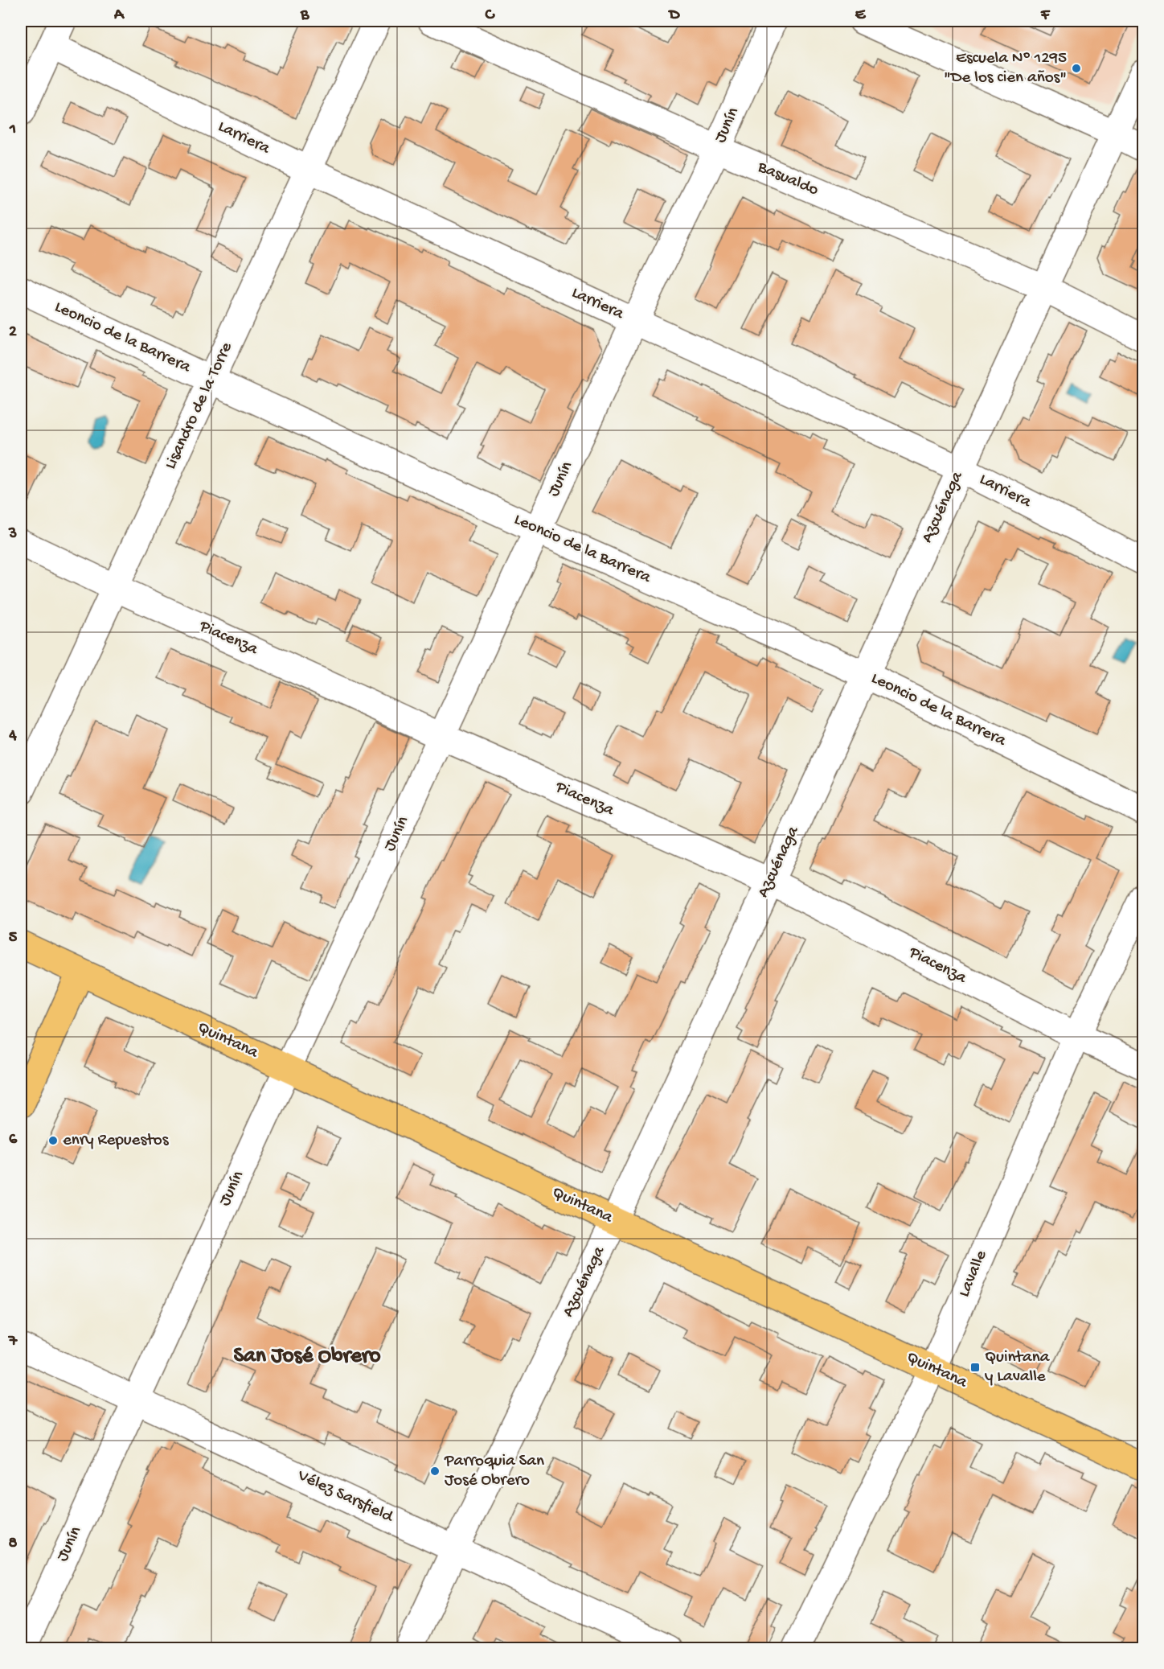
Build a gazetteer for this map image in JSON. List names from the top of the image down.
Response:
{
  "streets": {
    "main road": ["Quintana"],
    "street": [
      "Junín",
      "Larriera",
      "Basualdo",
      "Leoncio de la Barrera",
      "Lisandro de la Torre",
      "Azcuénaga",
      "Piacenza",
      "Lavalle",
      "Vélez Sarsfield"
    ]
  },
  "crossings": [
    ["Junín", "Larriera"],
    ["Junín", "Basualdo"],
    ["Junín", "Leoncio de la Barrera"],
    ["Junín", "Piacenza"],
    ["Junín", "Quintana"],
    ["Junín", "Vélez Sarsfield"],
    ["Larriera", "Lisandro de la Torre"],
    ["Larriera", "Azcuénaga"],
    ["Basualdo", "Azcuénaga"],
    ["Leoncio de la Barrera", "Lisandro de la Torre"],
    ["Leoncio de la Barrera", "Azcuénaga"],
    ["Lisandro de la Torre", "Piacenza"],
    ["Azcuénaga", "Piacenza"],
    ["Azcuénaga", "Quintana"],
    ["Azcuénaga", "Vélez Sarsfield"],
    ["Piacenza", "Lavalle"],
    ["Quintana", "Lavalle"]
  ],
  "districts": ["San José Obrero"],
  "places": {
    "other": ["Escuela Nº 1295 \"De los cien años\"", "enry Repuestos", "Parroquia San José Obrero"],
    "transit": ["Quintana y Lavalle"]
  },
  "grid": {
    "columns": [
      "A",
      "B",
      "C",
      "D",
      "E",
      "F"
    ],
    "rows": [
      "1",
      "2",
      "3",
      "4",
      "5",
      "6",
      "7",
      "8"
    ]
  }
}
